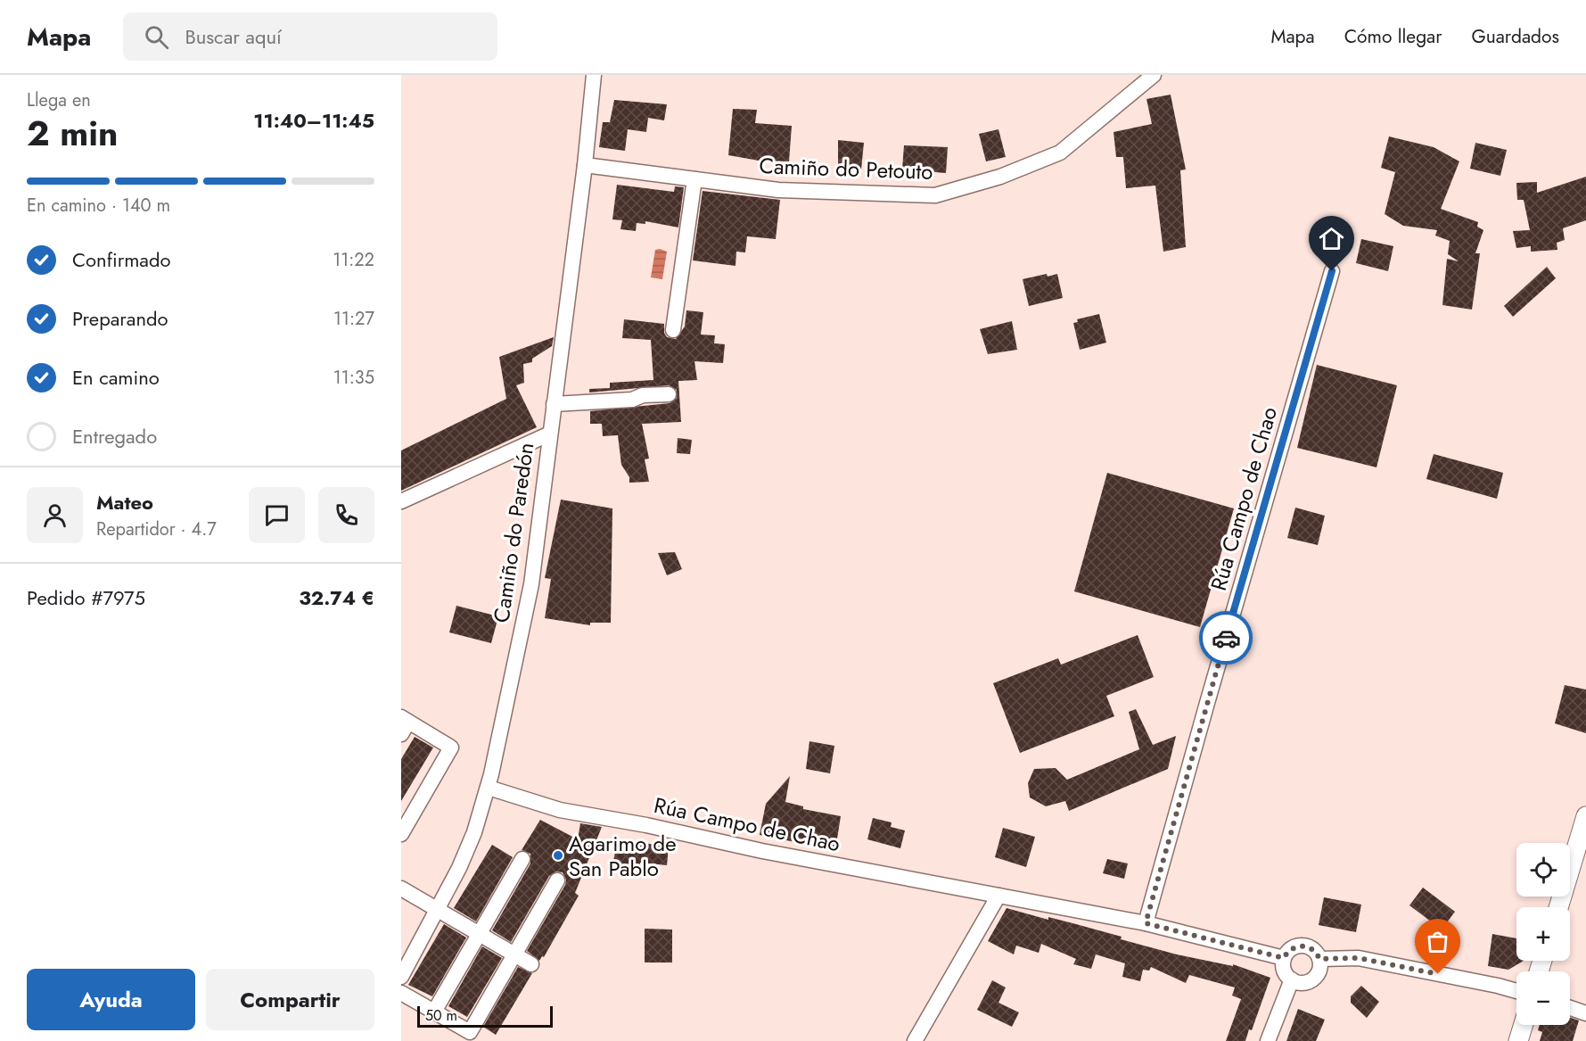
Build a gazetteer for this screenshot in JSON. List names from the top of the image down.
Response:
{
  "streets": {
    "street": ["Camiño do Petouto", "Rúa Campo de Chao", "Camiño do Paredón"]
  },
  "crossings": [
    ["Camiño do Petouto", "Camiño do Paredón"],
    ["Rúa Campo de Chao", "Camiño do Paredón"]
  ],
  "places": ["Agarimo de San Pablo"],
  "scale_bar": "50 m",
  "page": {
    "header": "Mapa",
    "search": "Buscar aquí",
    "nav": ["Mapa", "Cómo llegar", "Guardados"],
    "heading": ["2 min", "Llega en", "11:40–11:45"],
    "panel": [
      "Mateo",
      "Repartidor · 4.7",
      "Pedido #7975",
      "32.74 €"
    ],
    "bar": "En camino · 140 m",
    "list": [
      ["Confirmado", "11:22"],
      ["Preparando", "11:27"],
      ["En camino", "11:35"],
      "Entregado"
    ],
    "map_buttons": ["+", "−"],
    "buttons": ["Ayuda", "Compartir"],
    "scale": "50 m"
  }
}
